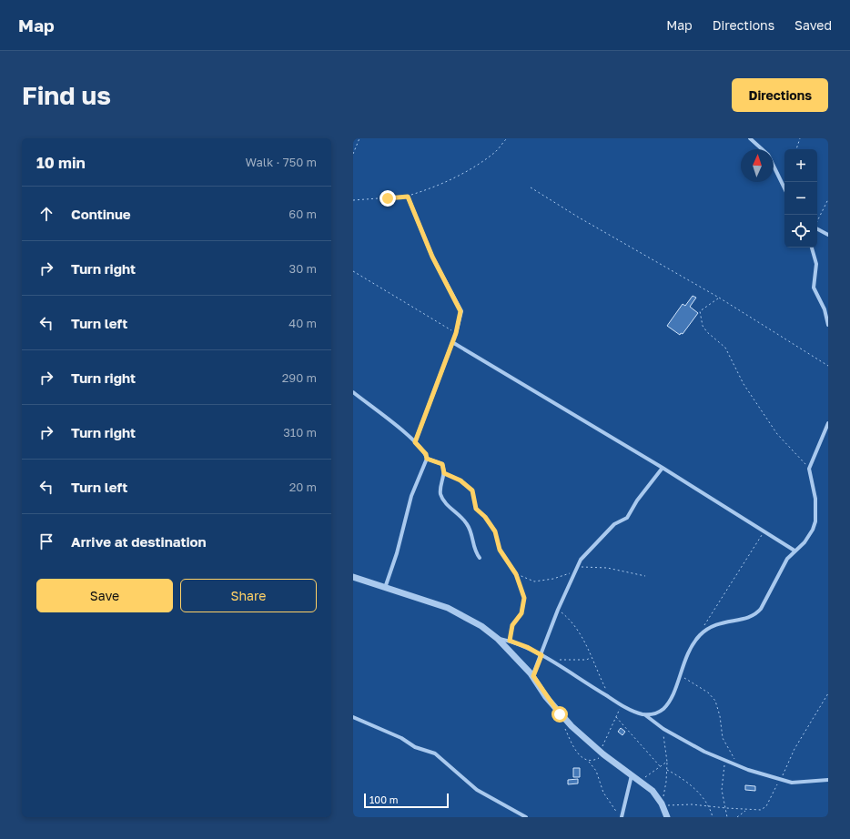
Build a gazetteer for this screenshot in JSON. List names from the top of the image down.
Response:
{
  "scale_bar": "100 m",
  "north": "top",
  "page": {
    "header": "Map",
    "nav": ["Map", "Directions", "Saved"],
    "buttons": [
      "Directions",
      ["Save", "Share"]
    ],
    "title": "Find us",
    "heading": ["10 min", "Walk · 750 m"],
    "map_buttons": ["+", "−"],
    "list": [
      ["Continue", "60 m"],
      ["Turn right", "30 m"],
      ["Turn left", "40 m"],
      ["Turn right", "290 m"],
      ["Turn right", "310 m"],
      ["Turn left", "20 m"],
      "Arrive at destination"
    ],
    "scale": "100 m"
  }
}
